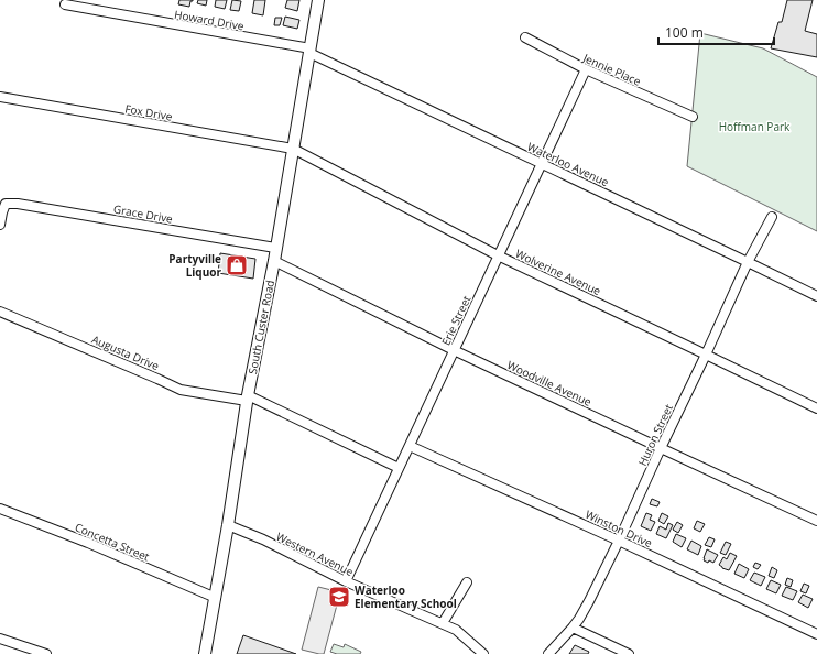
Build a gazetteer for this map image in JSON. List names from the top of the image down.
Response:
{
  "streets": {
    "main road": ["South Custer Road"],
    "street": [
      "Howard Drive",
      "Jennie Place",
      "Fox Drive",
      "Waterloo Avenue",
      "Grace Drive",
      "Wolverine Avenue",
      "Erie Street",
      "Augusta Drive",
      "Woodville Avenue",
      "Huron Street",
      "Winston Drive",
      "Concetta Street",
      "Western Avenue"
    ]
  },
  "crossings": [
    ["Howard Drive", "Waterloo Avenue"],
    ["Howard Drive", "South Custer Road"],
    ["Jennie Place", "Erie Street"],
    ["Fox Drive", "Wolverine Avenue"],
    ["Fox Drive", "South Custer Road"],
    ["Waterloo Avenue", "Erie Street"],
    ["Waterloo Avenue", "South Custer Road"],
    ["Waterloo Avenue", "Huron Street"],
    ["Grace Drive", "South Custer Road"],
    ["Wolverine Avenue", "Erie Street"],
    ["Wolverine Avenue", "South Custer Road"],
    ["Wolverine Avenue", "Huron Street"],
    ["Erie Street", "Woodville Avenue"],
    ["Erie Street", "Winston Drive"],
    ["Erie Street", "Western Avenue"],
    ["South Custer Road", "Augusta Drive"],
    ["South Custer Road", "Woodville Avenue"],
    ["South Custer Road", "Concetta Street"],
    ["South Custer Road", "Western Avenue"],
    ["Woodville Avenue", "Huron Street"],
    ["Huron Street", "Winston Drive"]
  ],
  "parks": ["Hoffman Park"],
  "places": {
    "shop": ["Partyville Liquor"],
    "school or university": ["Waterloo Elementary School"]
  },
  "scale_bar": "100 m"
}
